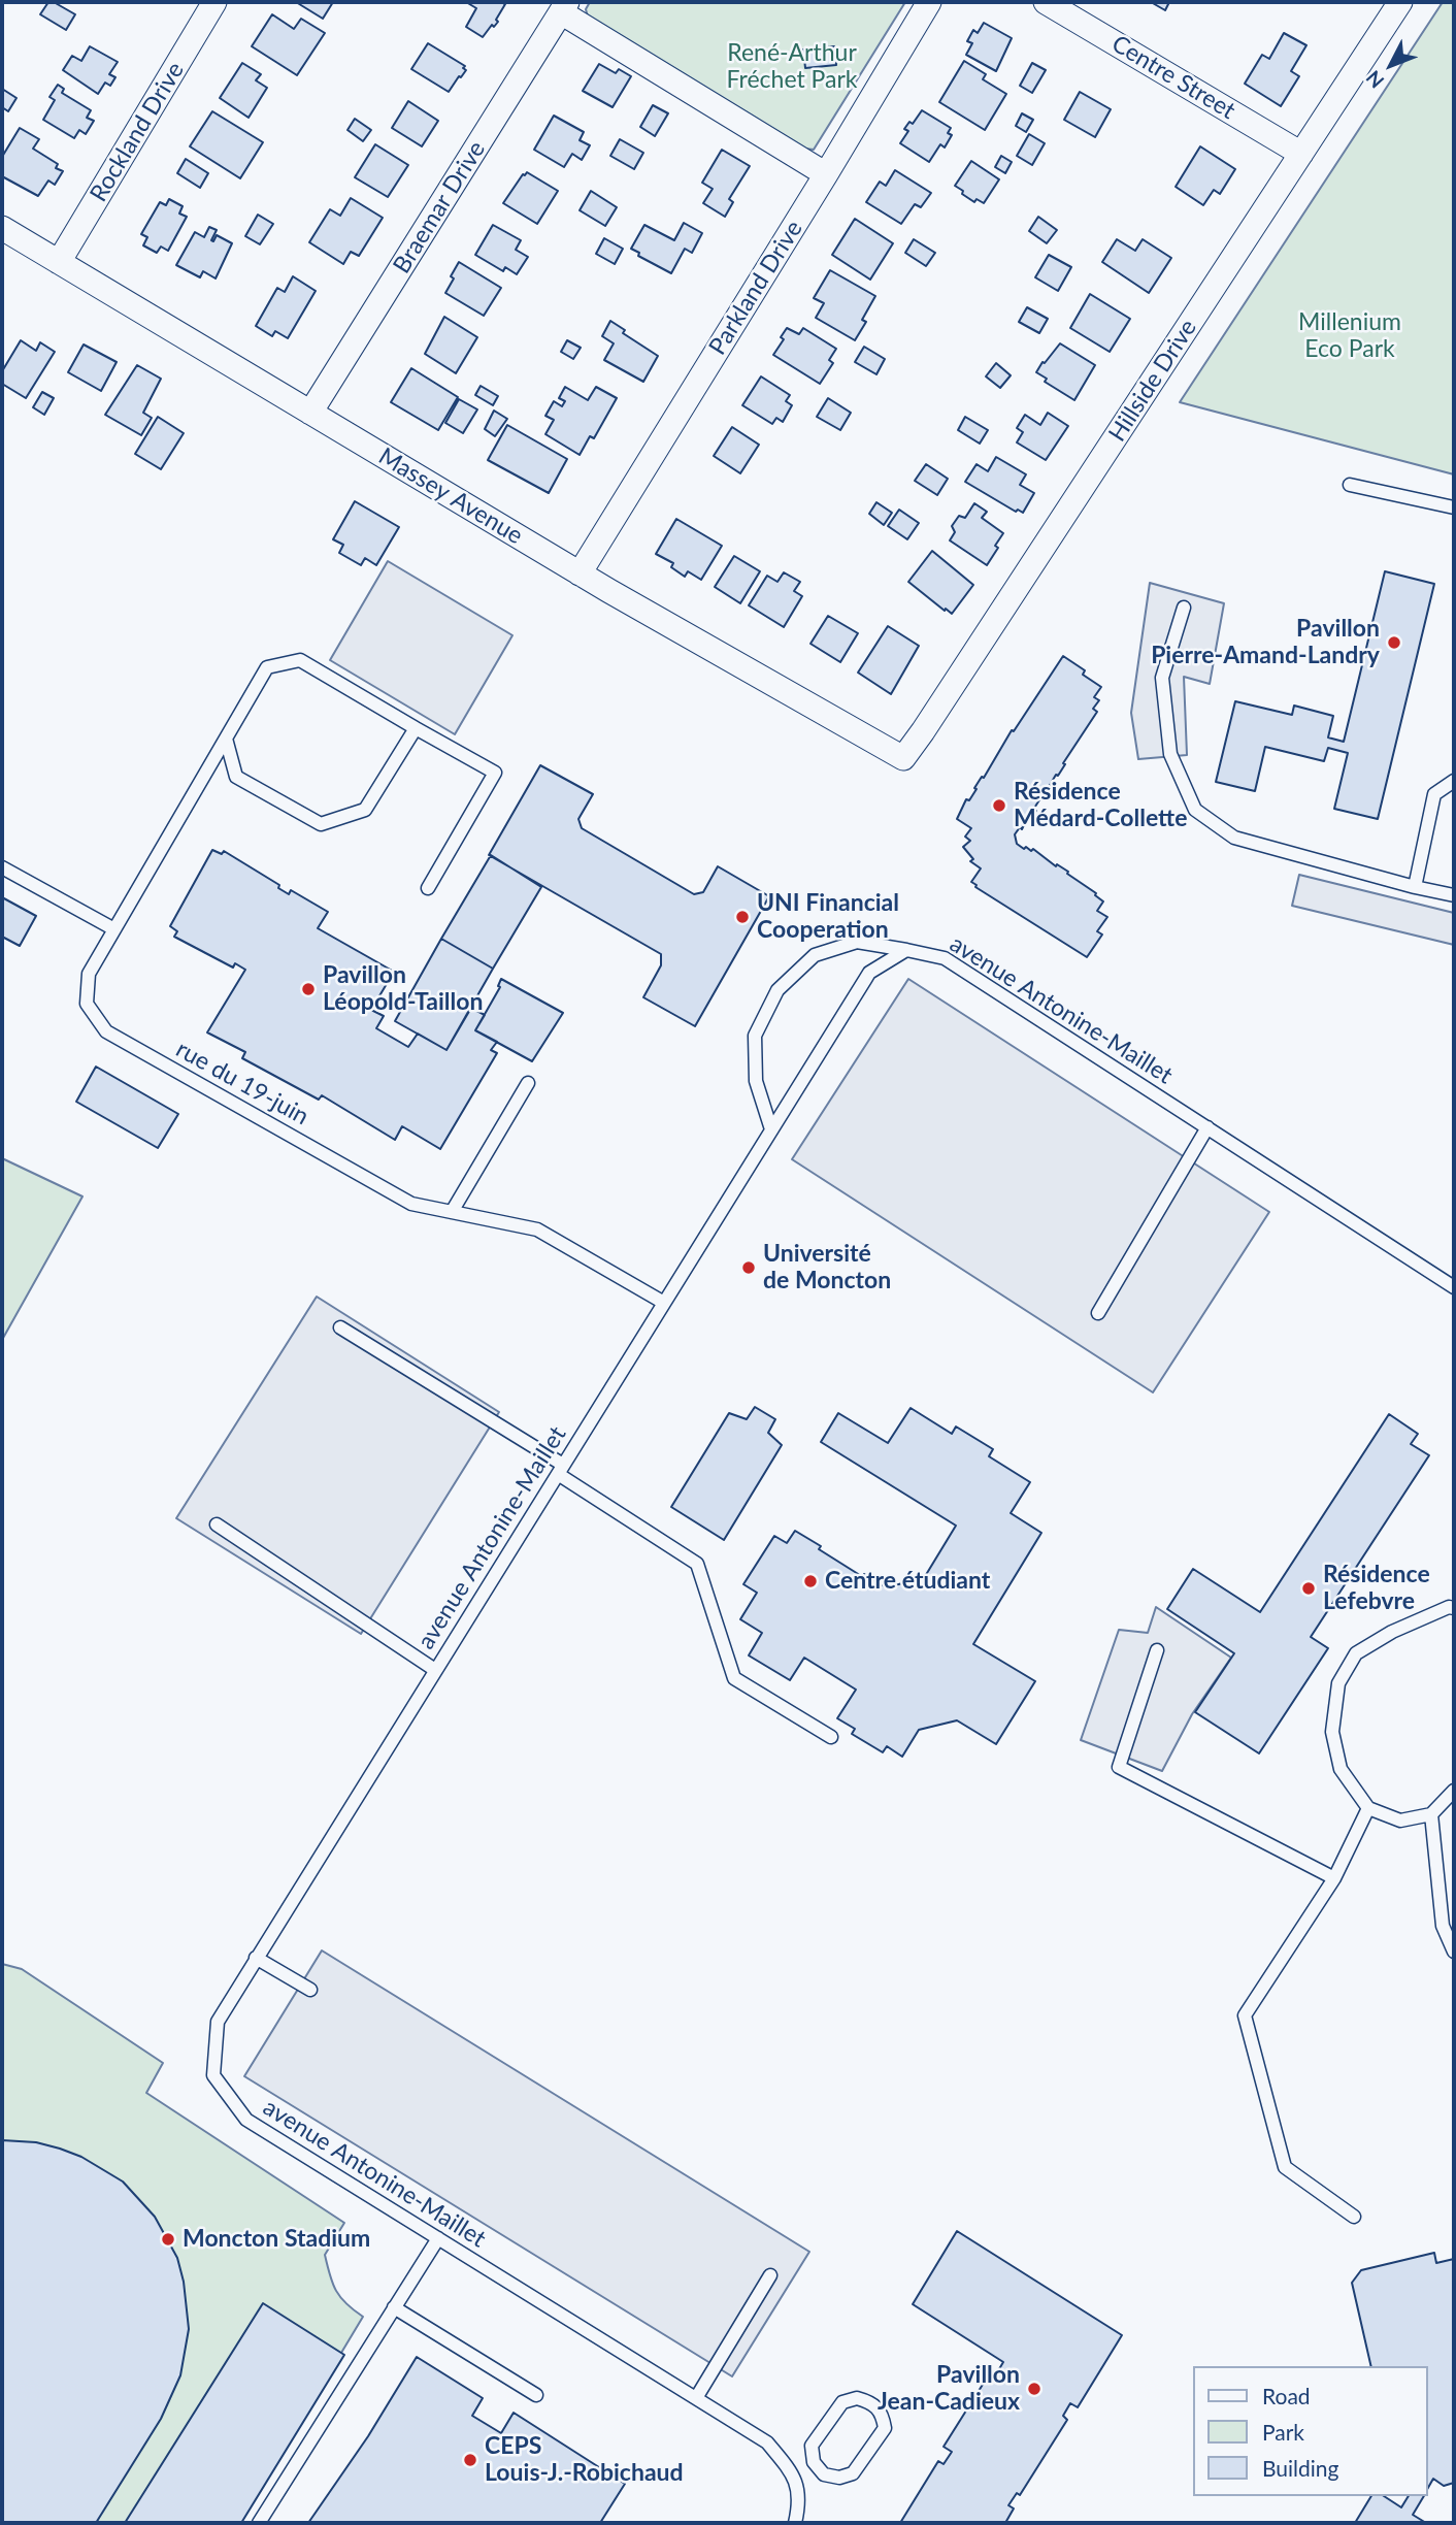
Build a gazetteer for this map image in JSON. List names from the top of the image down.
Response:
{
  "streets": {
    "street": [
      "Centre Street",
      "Rockland Drive",
      "Braemar Drive",
      "Parkland Drive",
      "Hillside Drive",
      "Massey Avenue"
    ],
    "lane": ["avenue Antonine-Maillet", "rue du 19-juin"]
  },
  "crossings": [
    ["Centre Street", "Hillside Drive"],
    ["Rockland Drive", "Massey Avenue"],
    ["Braemar Drive", "Massey Avenue"],
    ["Parkland Drive", "Massey Avenue"],
    ["Hillside Drive", "Massey Avenue"],
    ["avenue Antonine-Maillet", "rue du 19-juin"]
  ],
  "parks": ["René-Arthur Fréchet Park", "Millenium Eco Park"],
  "places": [
    "Pavillon Pierre-Amand-Landry",
    "Résidence Médard-Collette",
    "UNI Financial Cooperation",
    "Pavillon Léopold-Taillon",
    "Université de Moncton",
    "Centre étudiant",
    "Résidence Lefebvre",
    "Moncton Stadium",
    "Pavillon Jean-Cadieux",
    "CEPS Louis-J.-Robichaud"
  ],
  "legend": ["Road", "Park", "Building"],
  "north": "bottom left"
}
